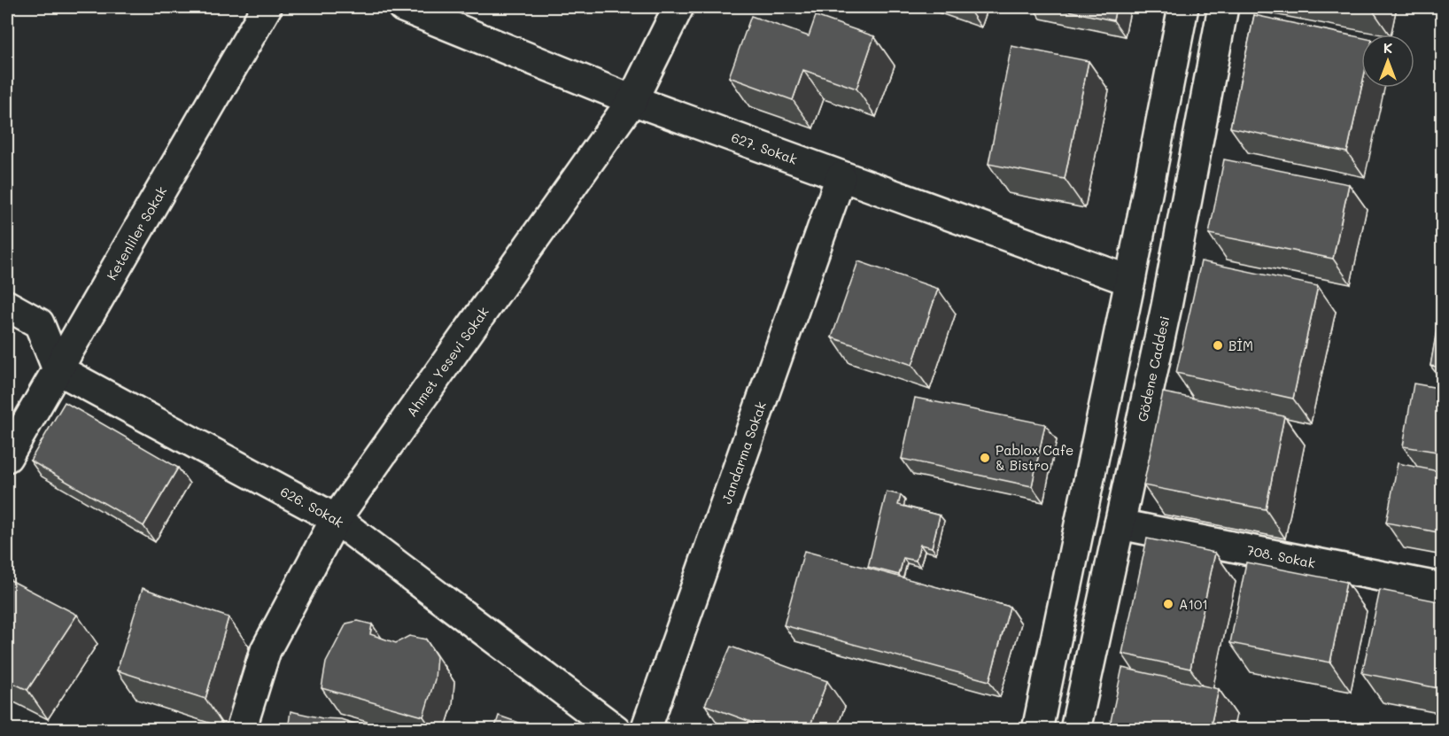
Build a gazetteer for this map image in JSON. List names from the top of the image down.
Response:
{
  "streets": {
    "street": [
      "627. Sokak",
      "Ketenliler Sokak",
      "Ahmet Yesevi Sokak",
      "Gödene Caddesi",
      "Jandarma Sokak",
      "626. Sokak",
      "708. Sokak"
    ]
  },
  "crossings": [
    ["627. Sokak", "Ahmet Yesevi Sokak"],
    ["627. Sokak", "Jandarma Sokak"],
    ["Ketenliler Sokak", "626. Sokak"],
    ["Ahmet Yesevi Sokak", "626. Sokak"],
    ["Gödene Caddesi", "708. Sokak"]
  ],
  "places": ["BİM", "Pablox Cafe & Bistro", "A101"],
  "north": "top"
}
